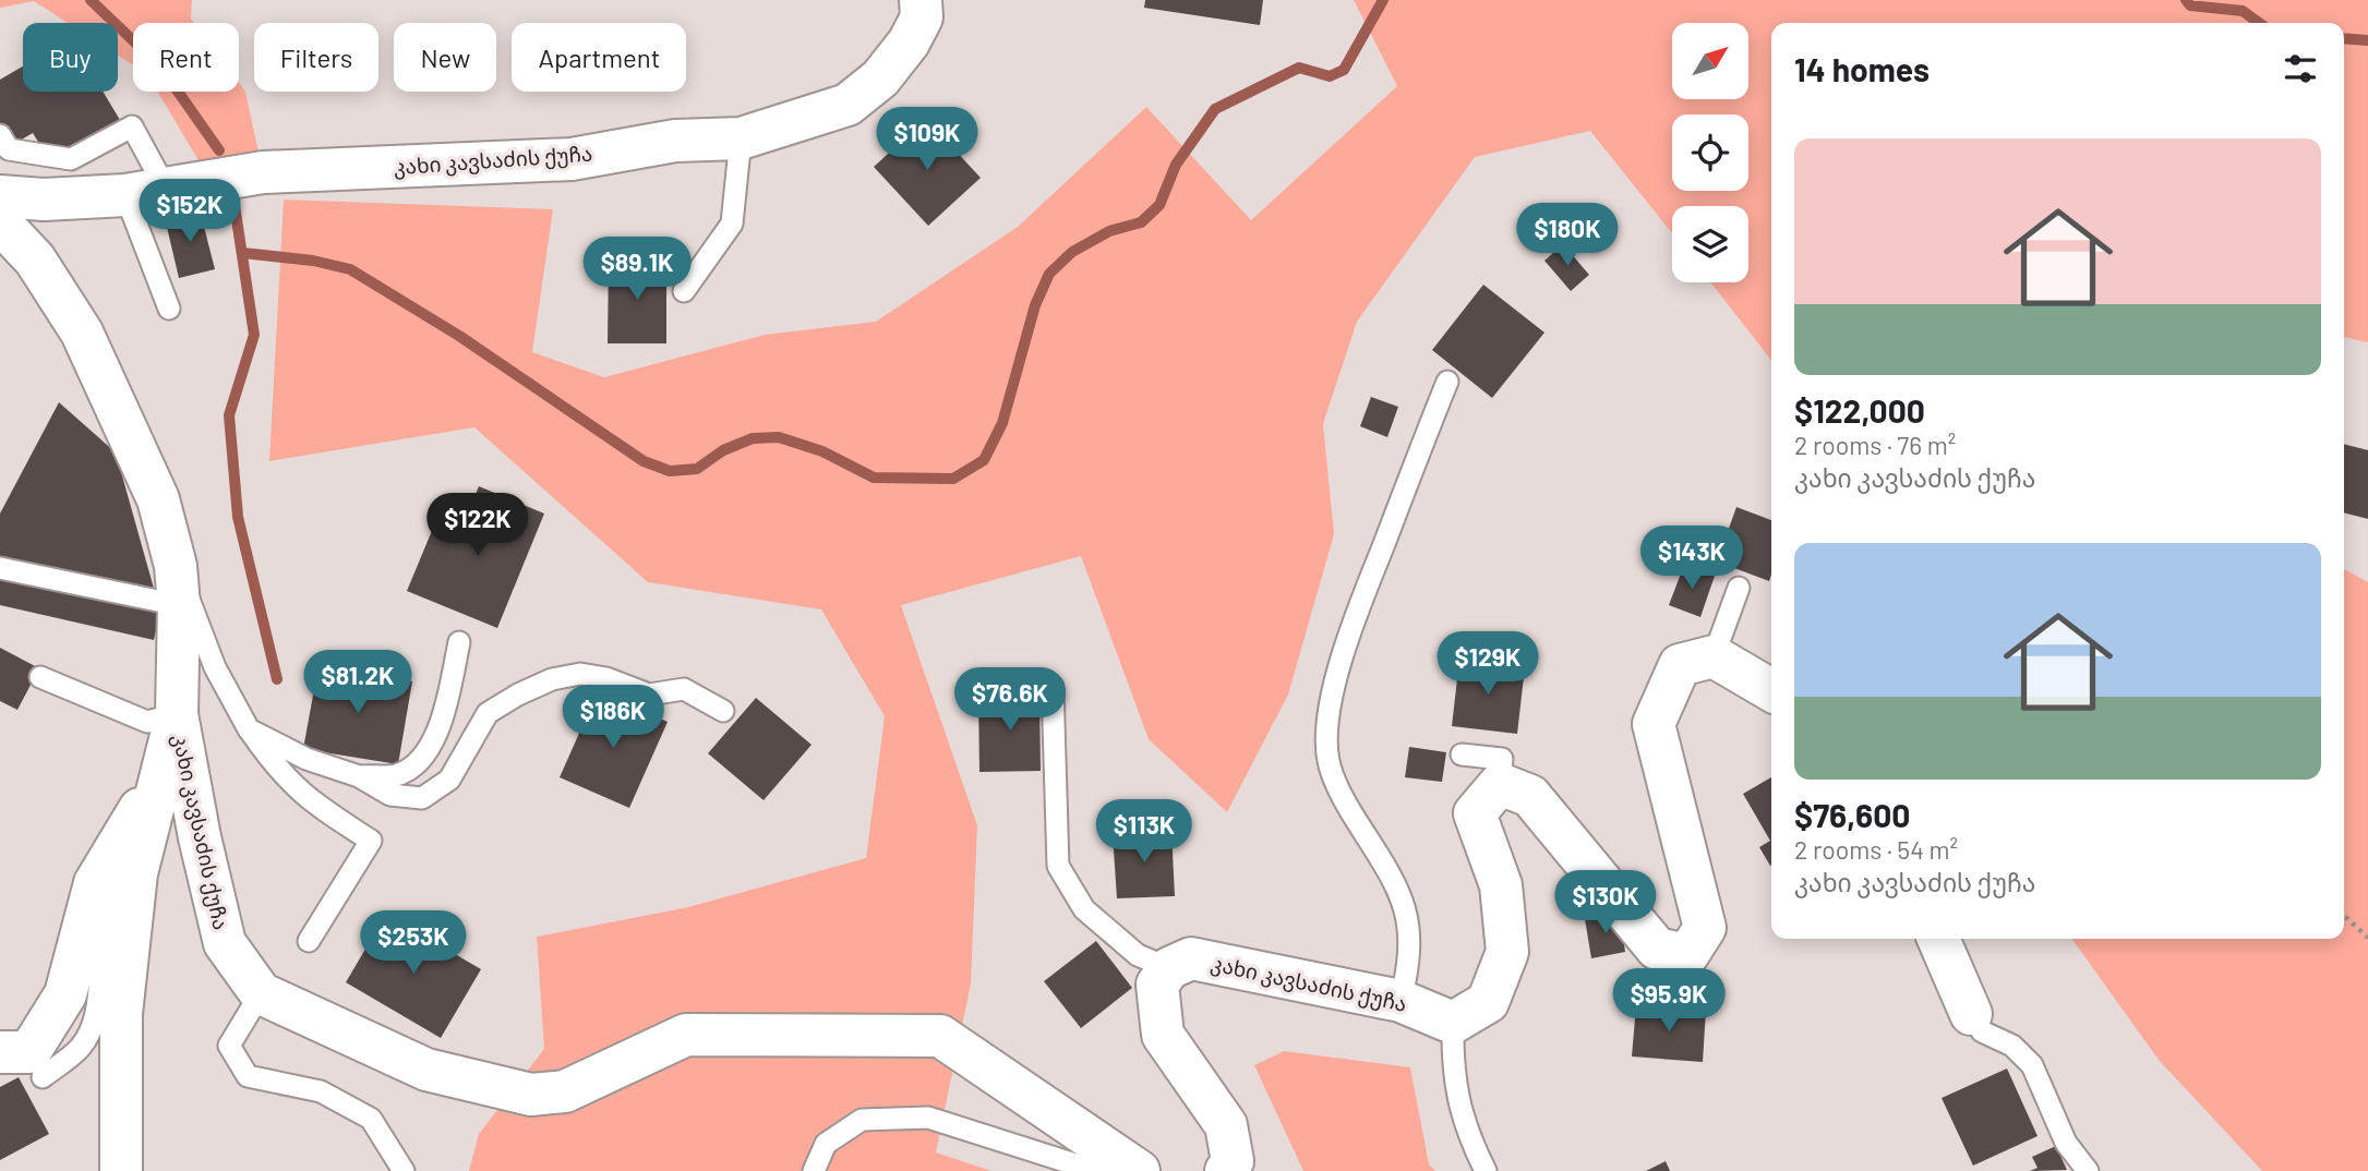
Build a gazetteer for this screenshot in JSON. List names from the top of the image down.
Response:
{
  "streets": {
    "street": ["კახი კავსაძის ქუჩა"]
  },
  "north": "top right",
  "page": {
    "chip": [
      "Buy",
      "Rent",
      "Filters",
      "New",
      "Apartment"
    ],
    "heading": "14 homes",
    "price": [
      "$109K",
      "$152K",
      "$180K",
      "$89.1K",
      "$122K",
      "$143K",
      "$129K",
      "$81.2K",
      "$76.6K",
      "$186K",
      "$113K",
      "$130K",
      "$253K",
      "$95.9K"
    ],
    "list": [
      {
        "name": "$122,000",
        "note": "2 rooms · 76 m² · კახი კავსაძის ქუჩა"
      },
      {
        "name": "$76,600",
        "note": "2 rooms · 54 m² · კახი კავსაძის ქუჩა"
      }
    ]
  }
}
